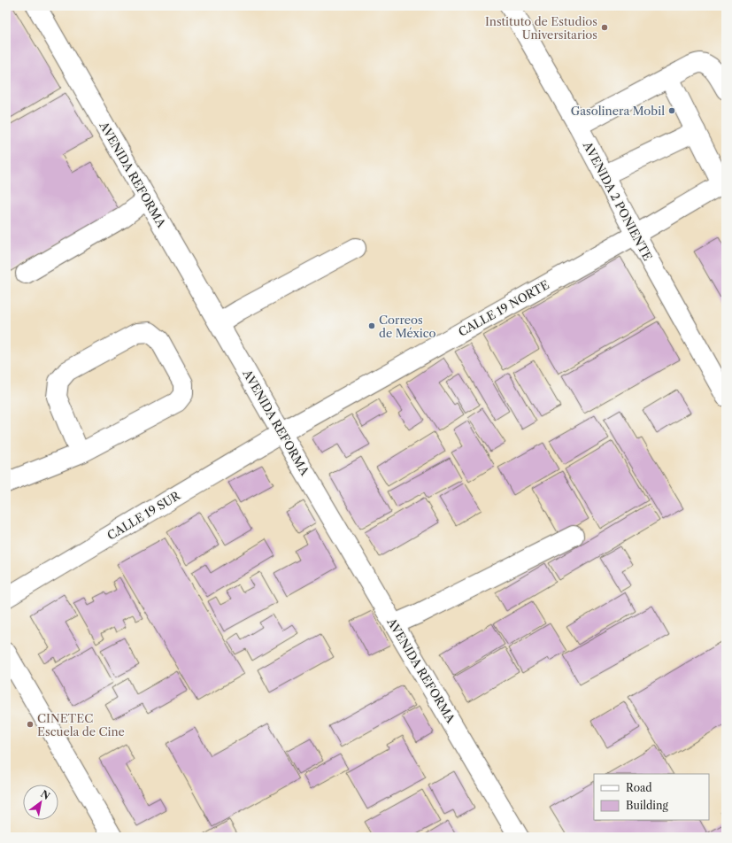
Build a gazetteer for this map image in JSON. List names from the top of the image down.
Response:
{
  "streets": {
    "street": [
      "AVENIDA REFORMA",
      "AVENIDA 2 PONIENTE",
      "CALLE 19 NORTE",
      "CALLE 19 SUR"
    ]
  },
  "crossings": [
    ["AVENIDA REFORMA", "CALLE 19 NORTE"],
    ["AVENIDA REFORMA", "CALLE 19 SUR"],
    ["AVENIDA 2 PONIENTE", "CALLE 19 NORTE"],
    ["CALLE 19 NORTE", "CALLE 19 SUR"]
  ],
  "places": [
    "Instituto de Estudios Universitarios",
    "Gasolinera Mobil",
    "Correos de México",
    "CINETEC Escuela de Cine"
  ],
  "legend": ["Road", "Building"],
  "north": "top right"
}
